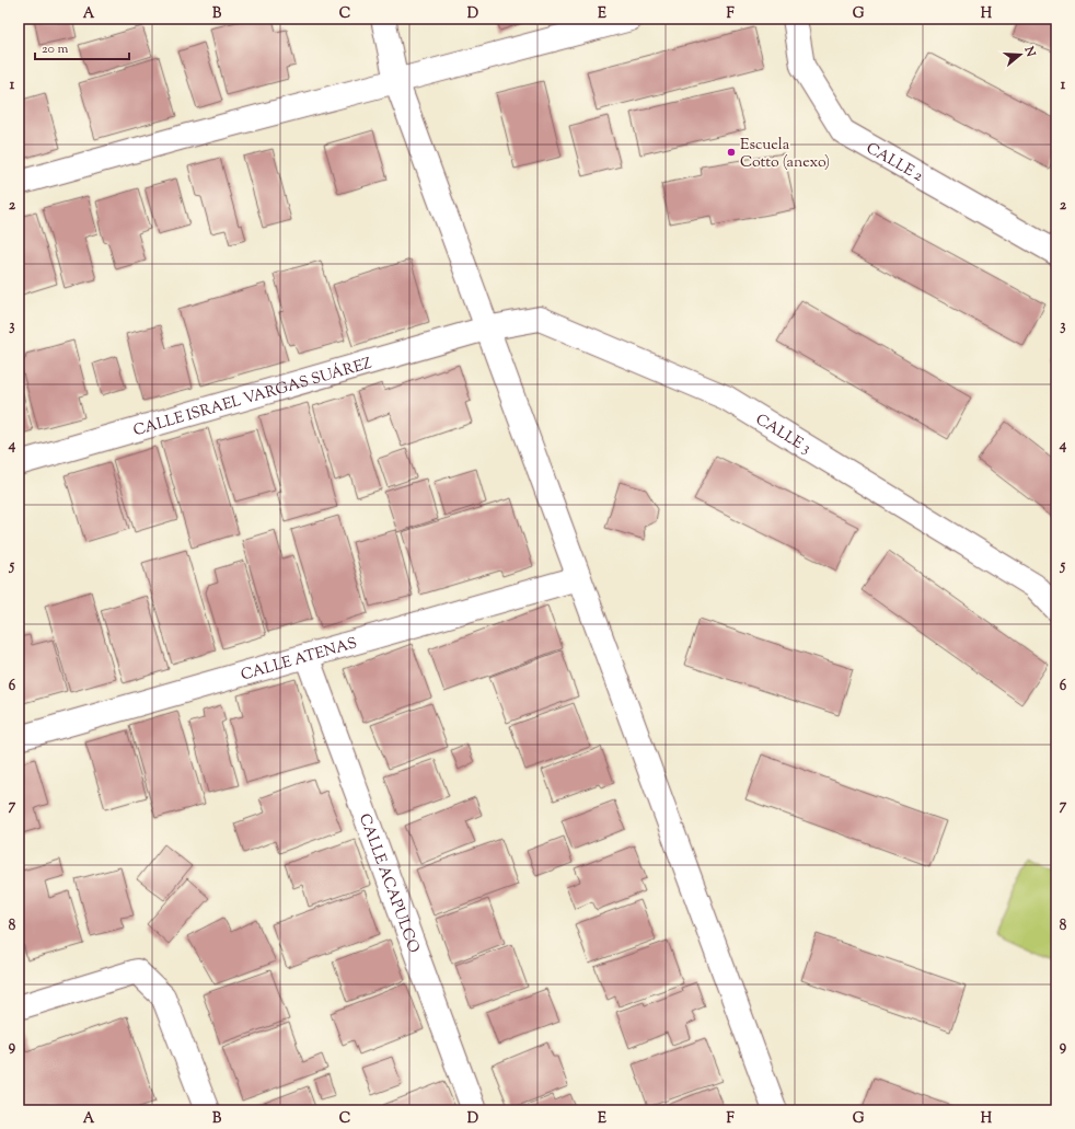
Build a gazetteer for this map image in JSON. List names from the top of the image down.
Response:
{
  "streets": {
    "street": [
      "CALLE 2",
      "CALLE ISRAEL VARGAS SUÁREZ",
      "CALLE 3",
      "CALLE ATENAS",
      "CALLE ACAPULCO"
    ]
  },
  "crossings": [
    ["CALLE ISRAEL VARGAS SUÁREZ", "CALLE 3"],
    ["CALLE ATENAS", "CALLE ACAPULCO"]
  ],
  "places": ["Escuela Cotto (anexo)"],
  "scale_bar": "20 m",
  "north": "right",
  "grid": {
    "columns": [
      "A",
      "B",
      "C",
      "D",
      "E",
      "F",
      "G",
      "H"
    ],
    "rows": [
      "1",
      "2",
      "3",
      "4",
      "5",
      "6",
      "7",
      "8",
      "9"
    ]
  }
}
